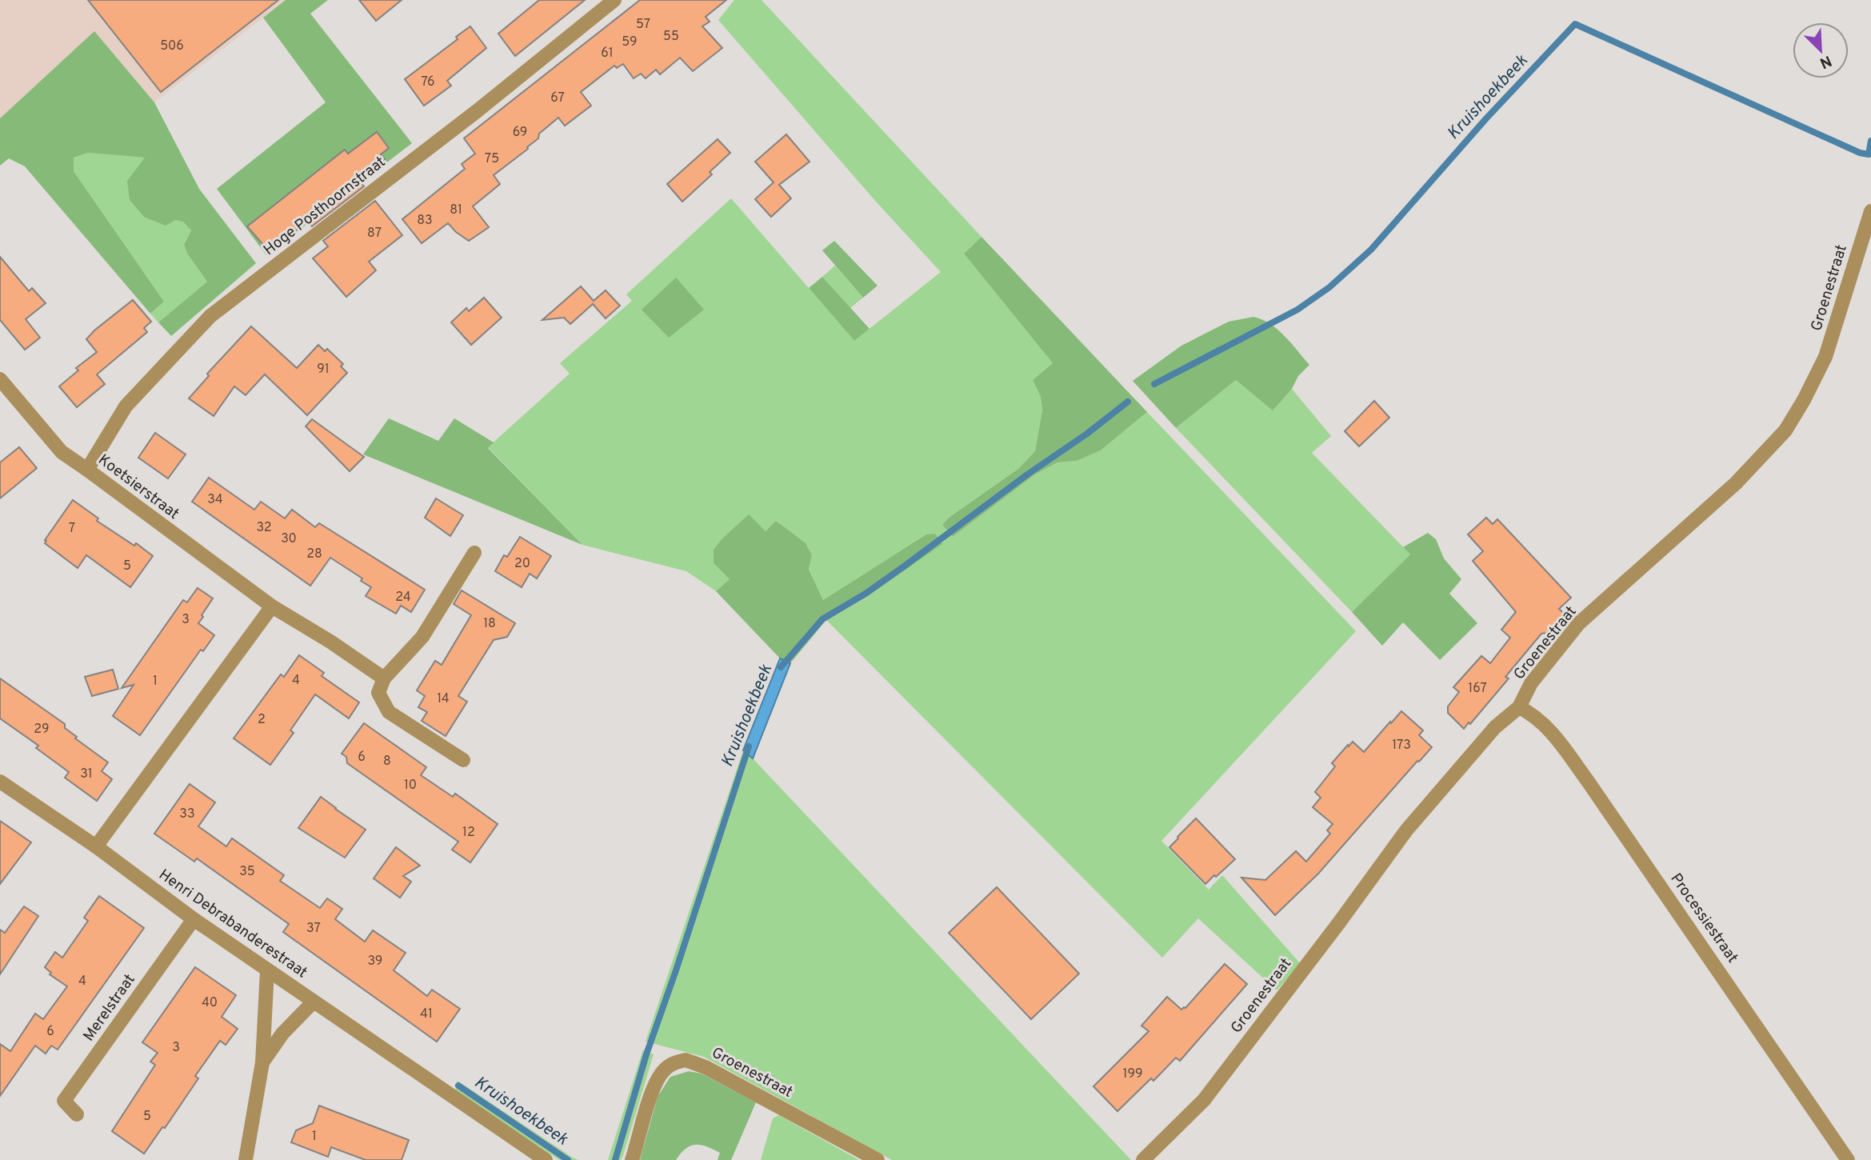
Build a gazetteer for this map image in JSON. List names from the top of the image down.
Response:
{
  "streets": {
    "street": [
      "Hoge Posthoornstraat",
      "Groenestraat",
      "Koetsierstraat",
      "Processiestraat",
      "Henri Debrabanderestraat",
      "Merelstraat"
    ]
  },
  "crossings": [
    ["Hoge Posthoornstraat", "Koetsierstraat"],
    ["Groenestraat", "Processiestraat"],
    ["Henri Debrabanderestraat", "Merelstraat"]
  ],
  "water": ["Kruishoekbeek"],
  "house_numbers": [
    "57",
    "55",
    "59",
    "506",
    "61",
    "76",
    "67",
    "69",
    "75",
    "81",
    "83",
    "87",
    "91",
    "34",
    "32",
    "7",
    "30",
    "28",
    "20",
    "5",
    "24",
    "3",
    "18",
    "4",
    "1",
    "167",
    "14",
    "2",
    "29",
    "173",
    "6",
    "8",
    "31",
    "10",
    "33",
    "12",
    "35",
    "37",
    "39",
    "4",
    "40",
    "41",
    "6",
    "3",
    "199",
    "5",
    "1"
  ],
  "north": "bottom right"
}
